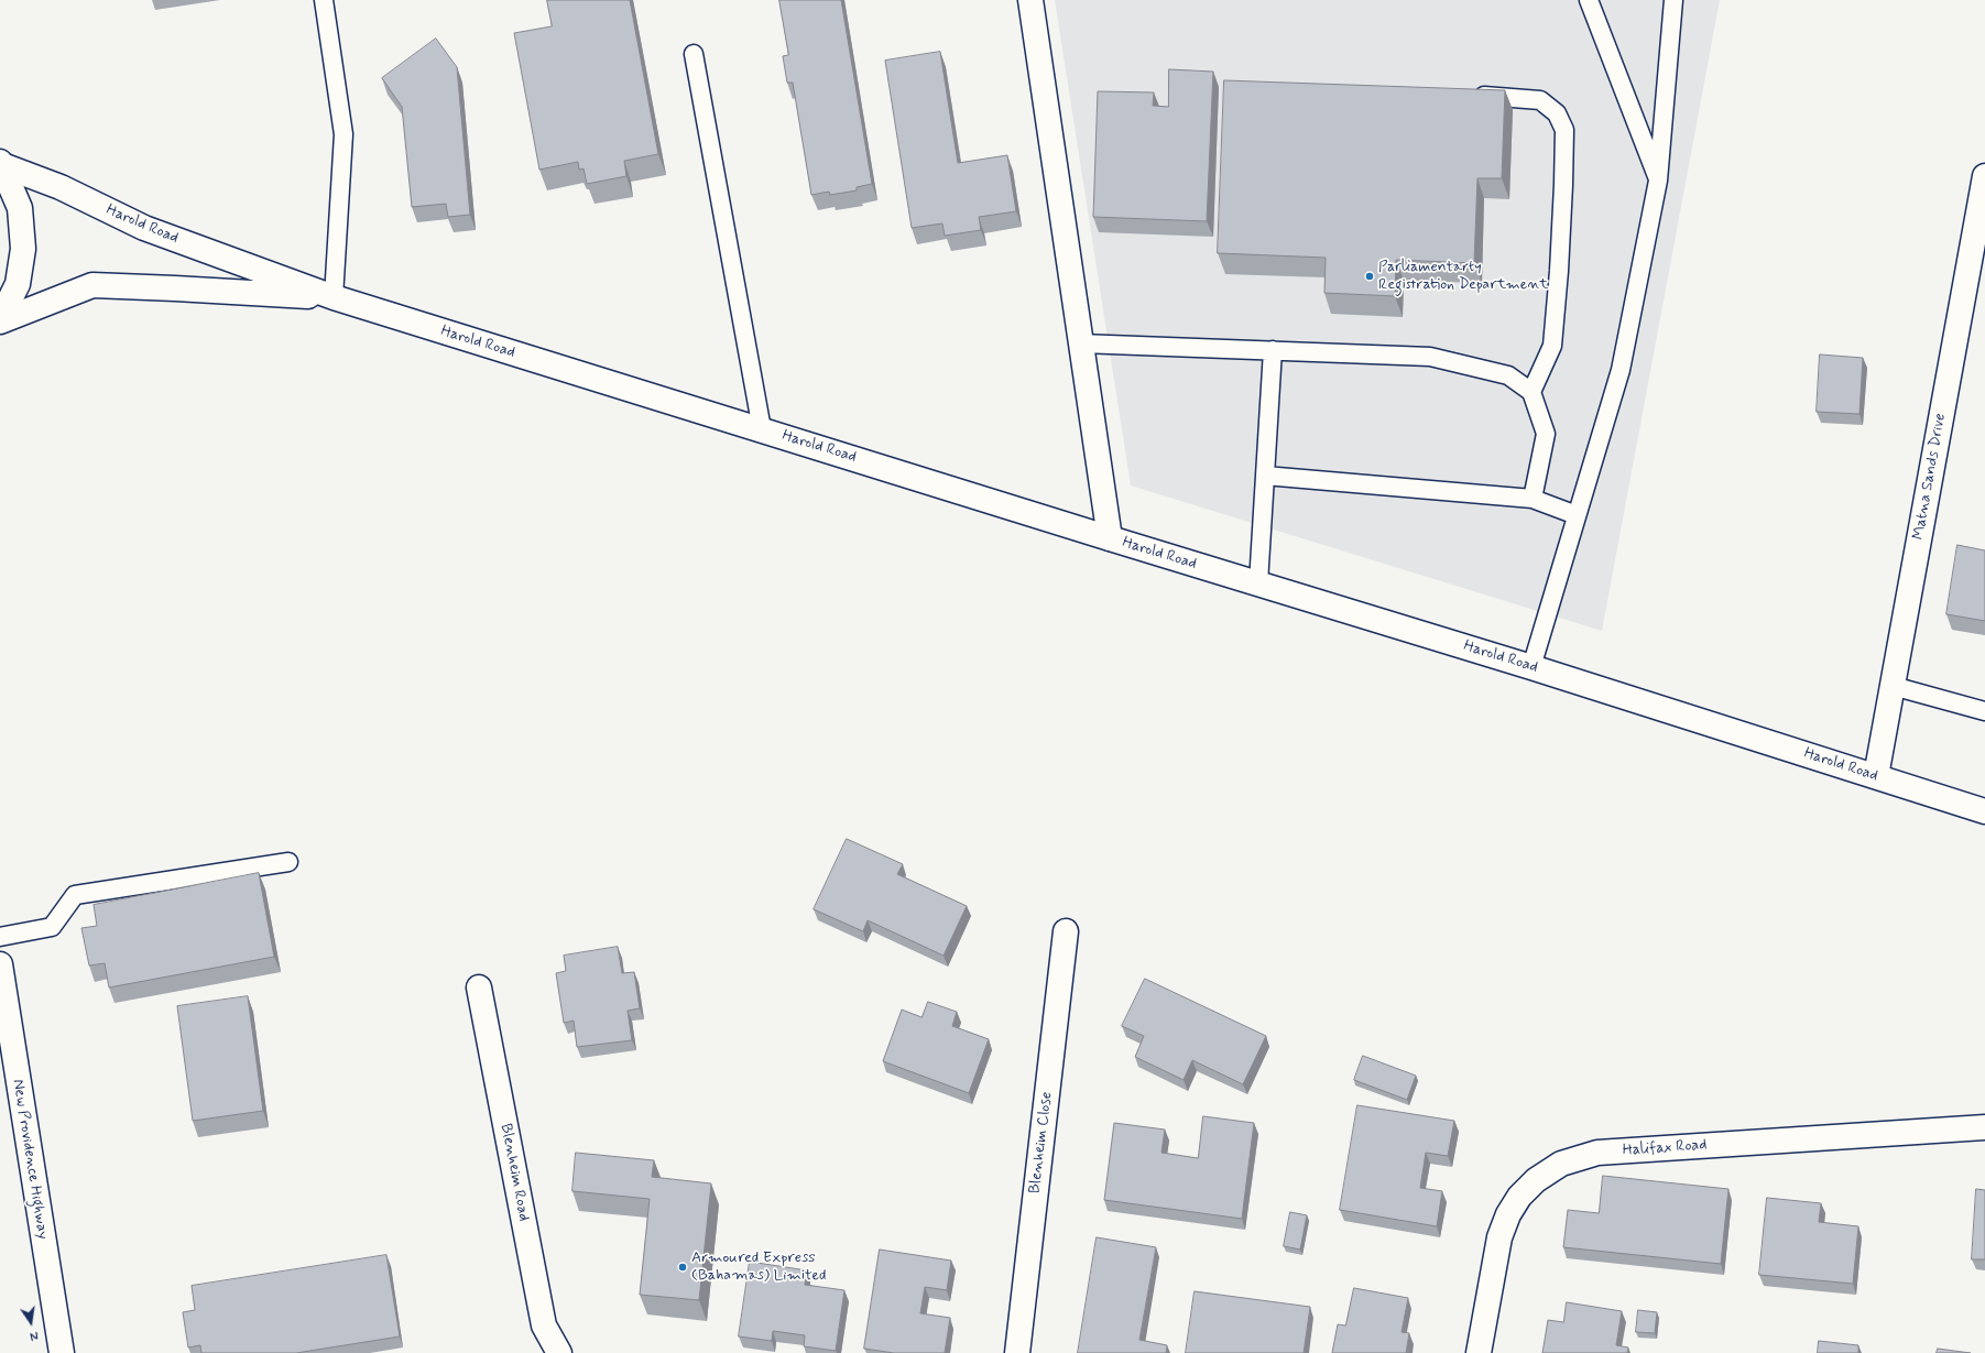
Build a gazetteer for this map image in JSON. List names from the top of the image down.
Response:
{
  "streets": {
    "main road": [
      "Harold Road",
      "Matna Sands Drive",
      "Blenheim Close",
      "Halifax Road",
      "New Providence Highway",
      "Blenheim Road"
    ]
  },
  "crossings": [
    ["Harold Road", "Matna Sands Drive"]
  ],
  "places": ["Parliamentarty Registration Department", "Armoured Express (Bahamas) Limited"],
  "north": "bottom"
}
